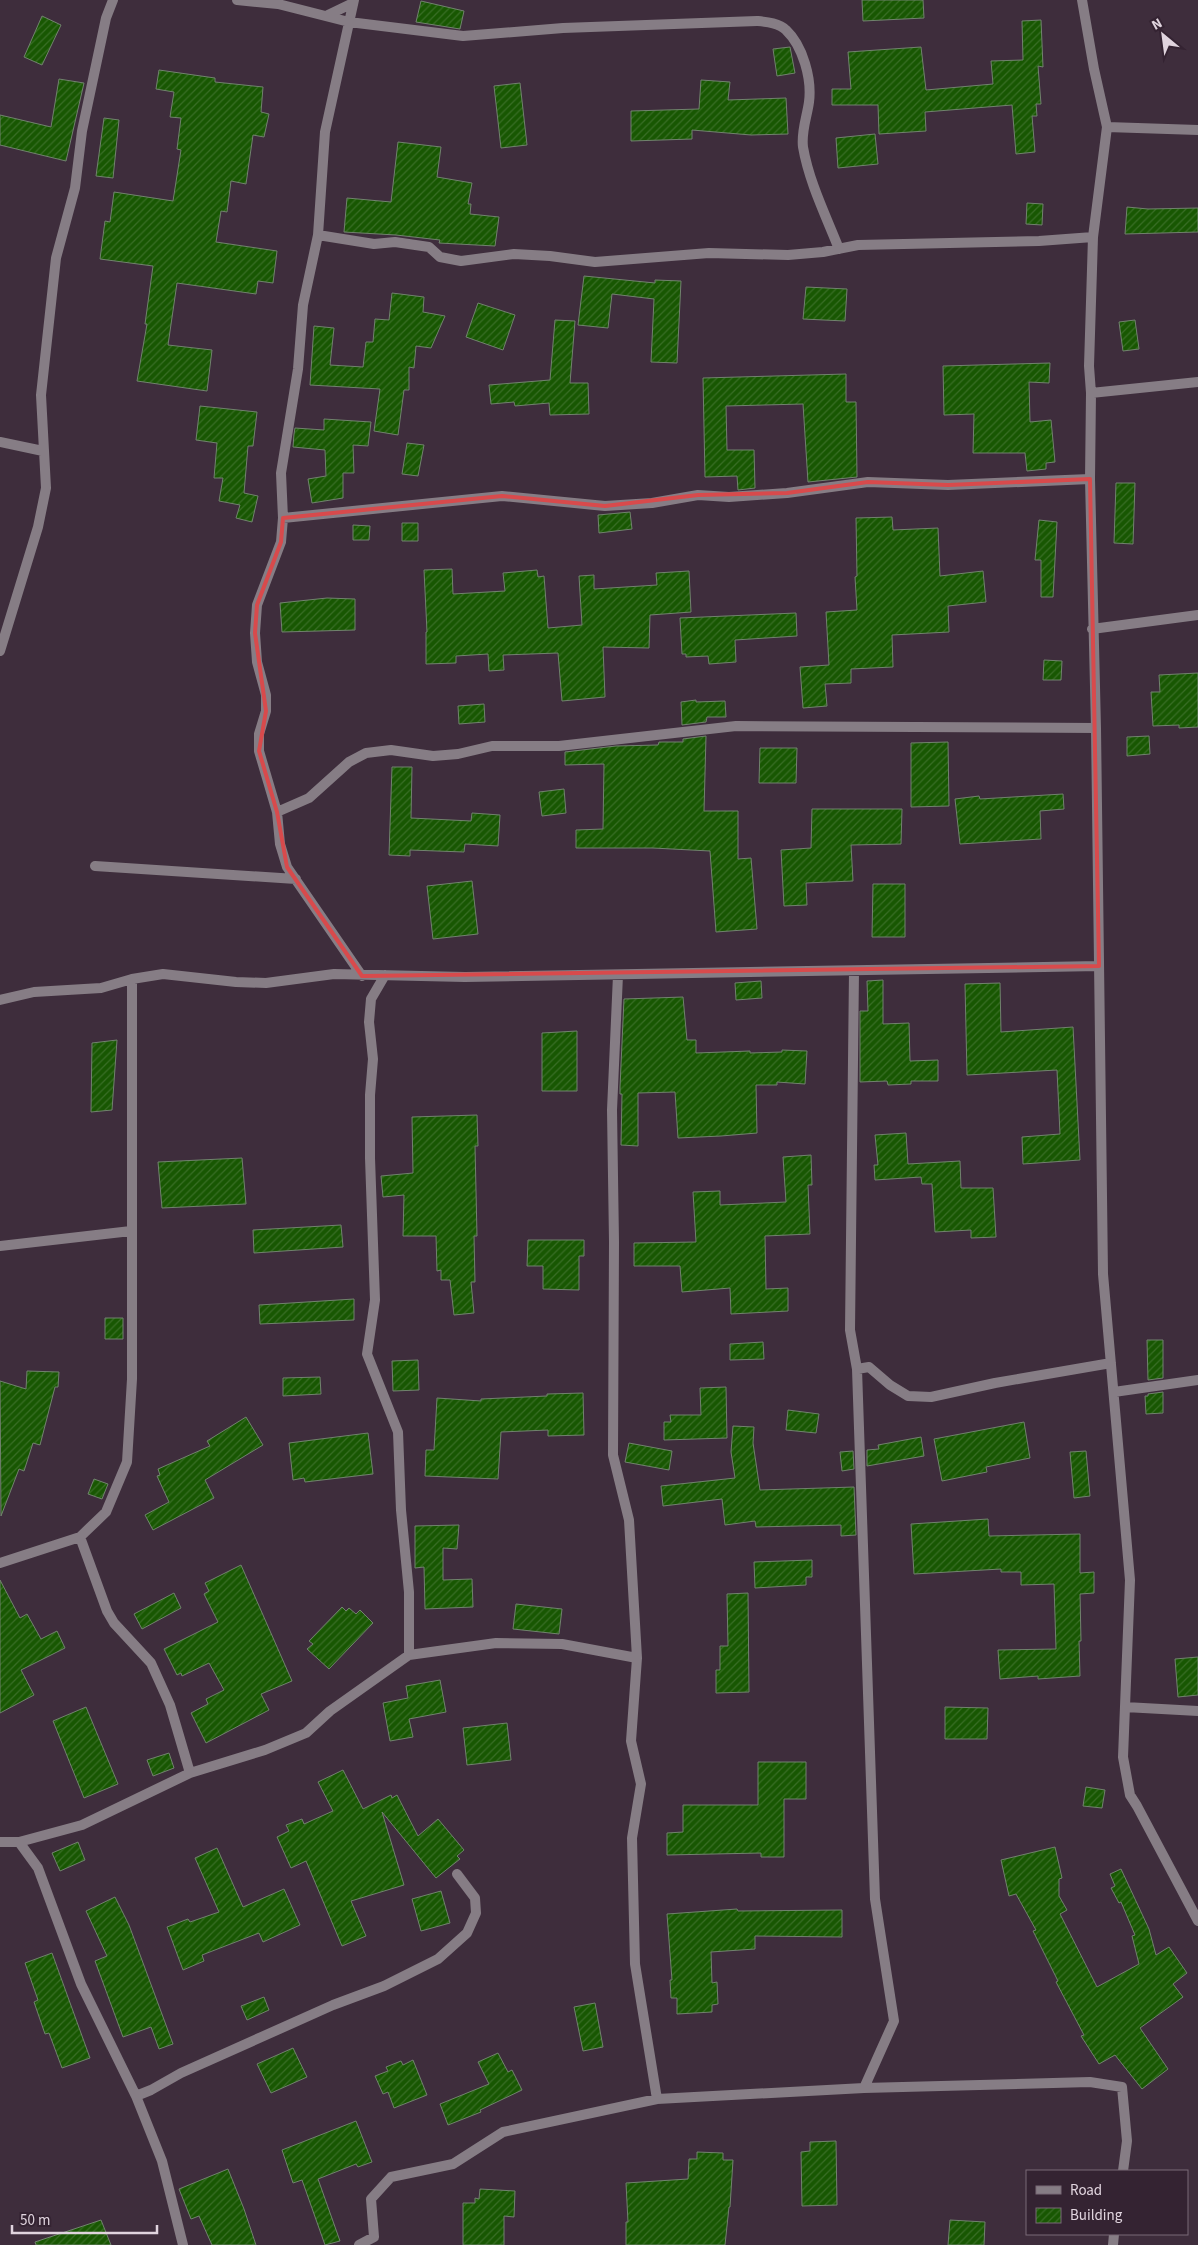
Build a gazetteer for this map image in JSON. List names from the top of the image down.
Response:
{
  "legend": ["Road", "Building"],
  "scale_bar": "50 m",
  "north": "top left"
}
